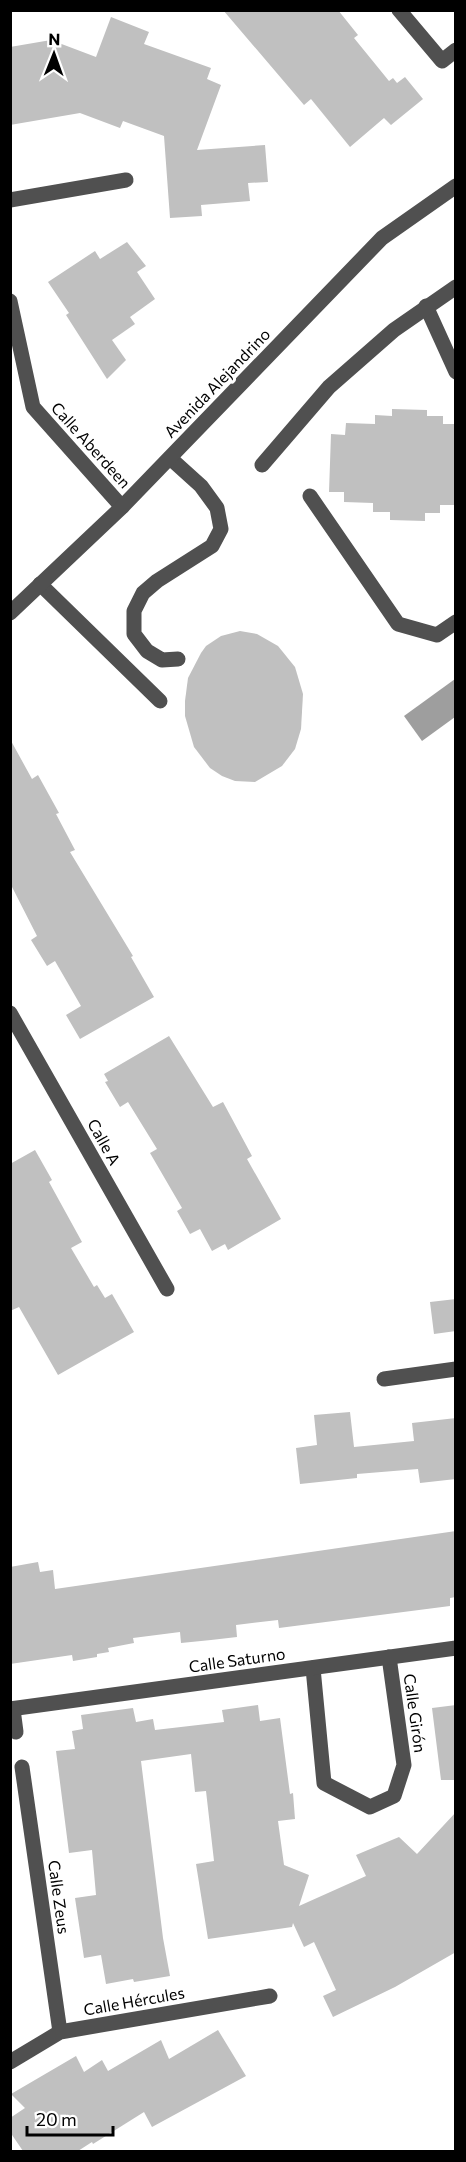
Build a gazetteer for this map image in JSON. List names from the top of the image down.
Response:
{
  "streets": {
    "street": [
      "Avenida Alejandrino",
      "Calle Aberdeen",
      "Calle A",
      "Calle Saturno",
      "Calle Girón",
      "Calle Zeus",
      "Calle Hércules"
    ]
  },
  "crossings": [
    ["Avenida Alejandrino", "Calle Aberdeen"],
    ["Calle Saturno", "Calle Girón"],
    ["Calle Zeus", "Calle Hércules"]
  ],
  "scale_bar": "20 m",
  "north": "top"
}
